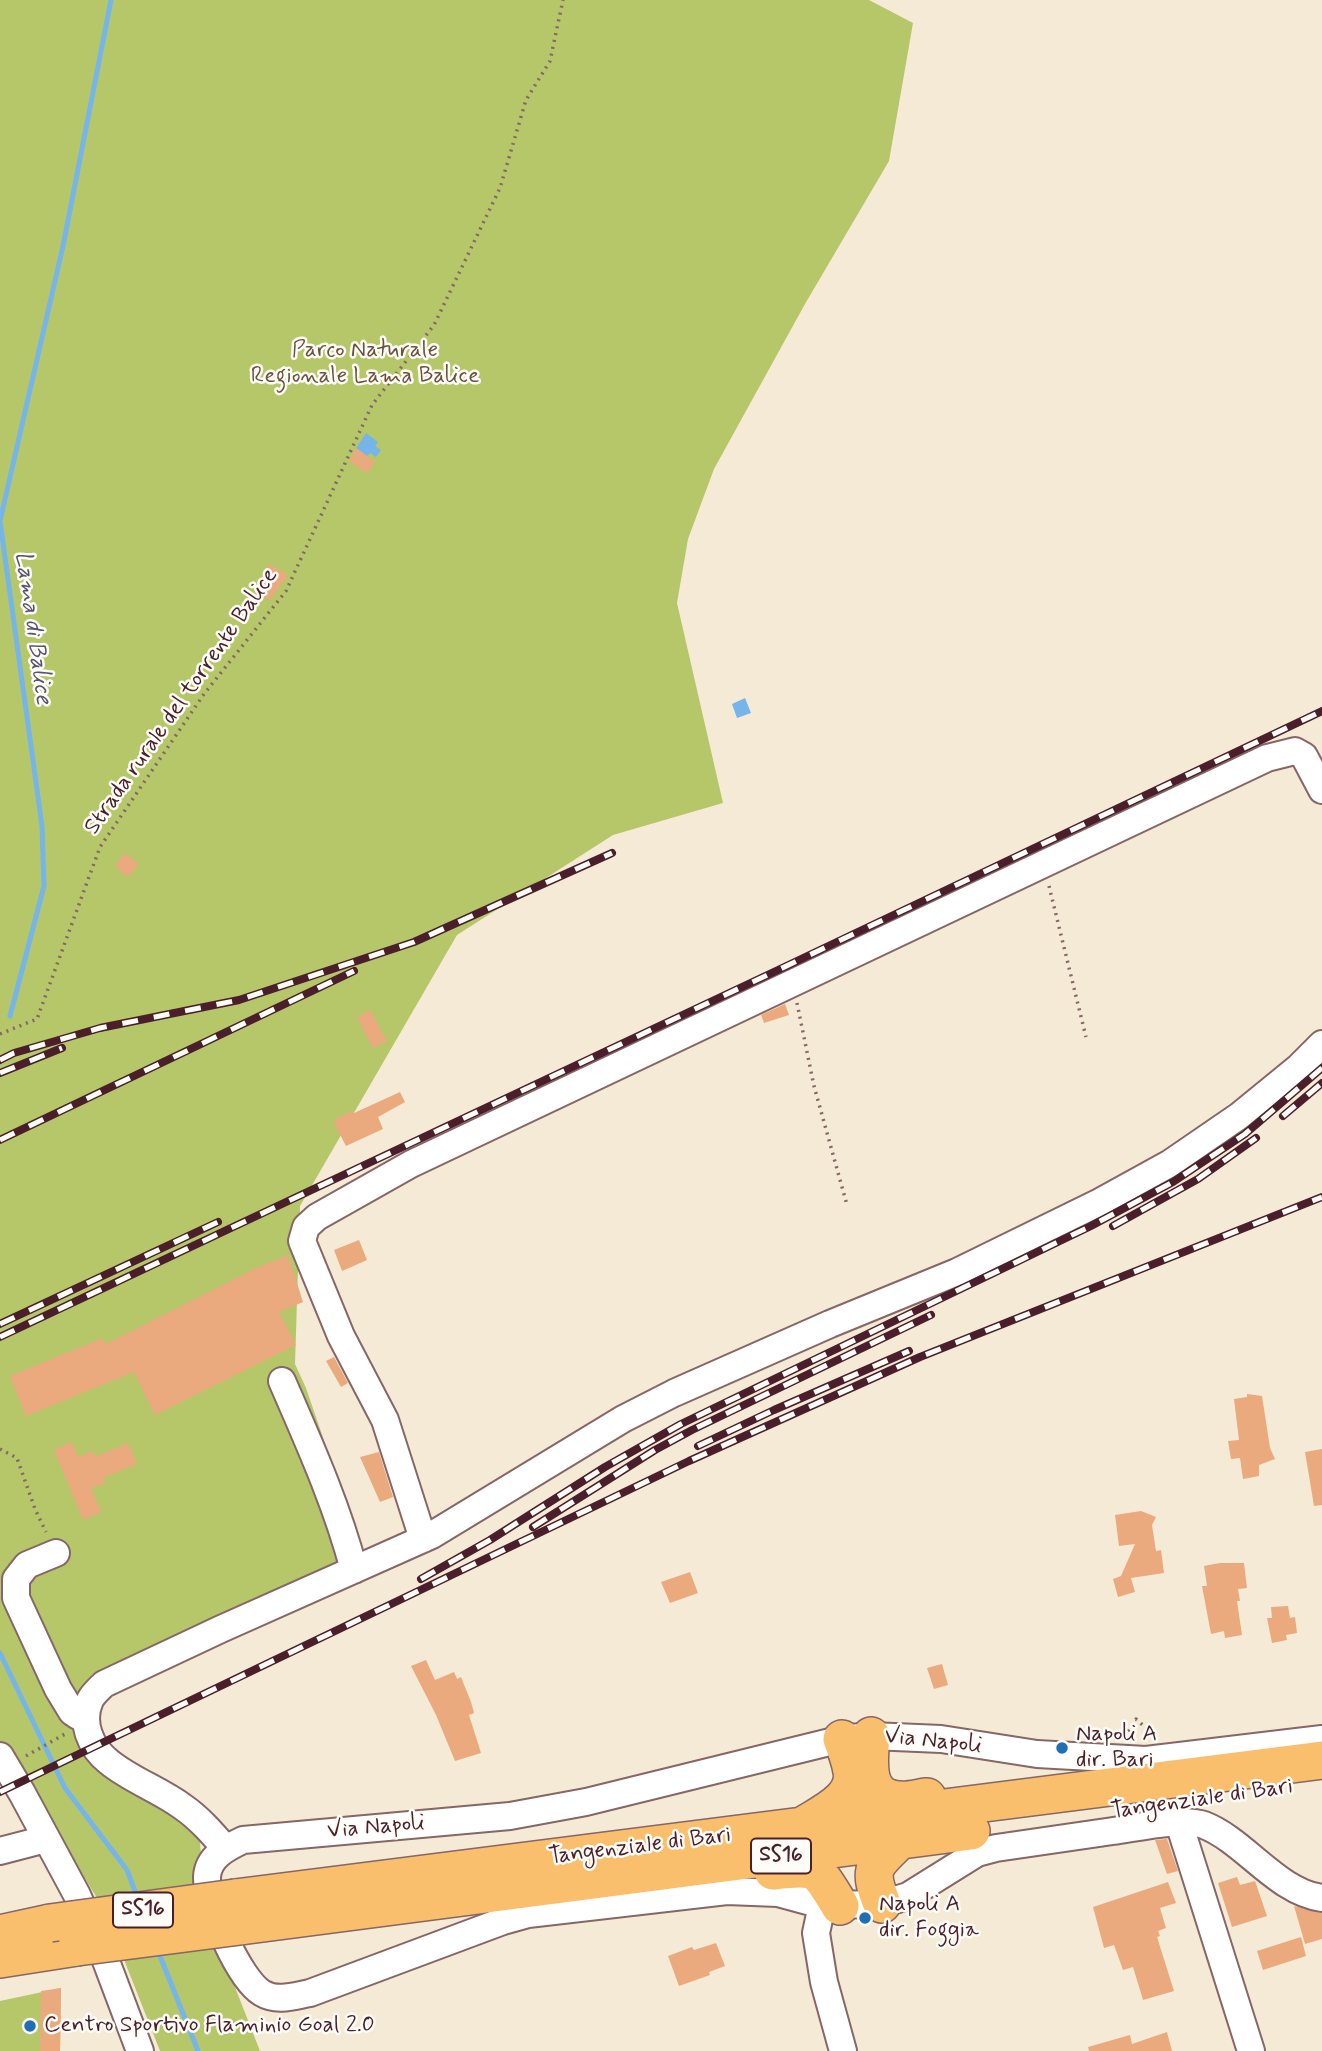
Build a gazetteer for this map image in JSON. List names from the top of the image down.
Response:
{
  "streets": {
    "highway": ["Tangenziale di Bari", "SS16"],
    "street": ["Via Napoli"],
    "path": ["Strada rurale del torrente Balice"]
  },
  "water": ["Lama di Balice"],
  "parks": ["Parco Naturale Regionale Lama Balice"],
  "places": ["Napoli A dir. Bari", "Napoli A dir. Foggia", "Centro Sportivo Flaminio Goal 2.0"]
}
